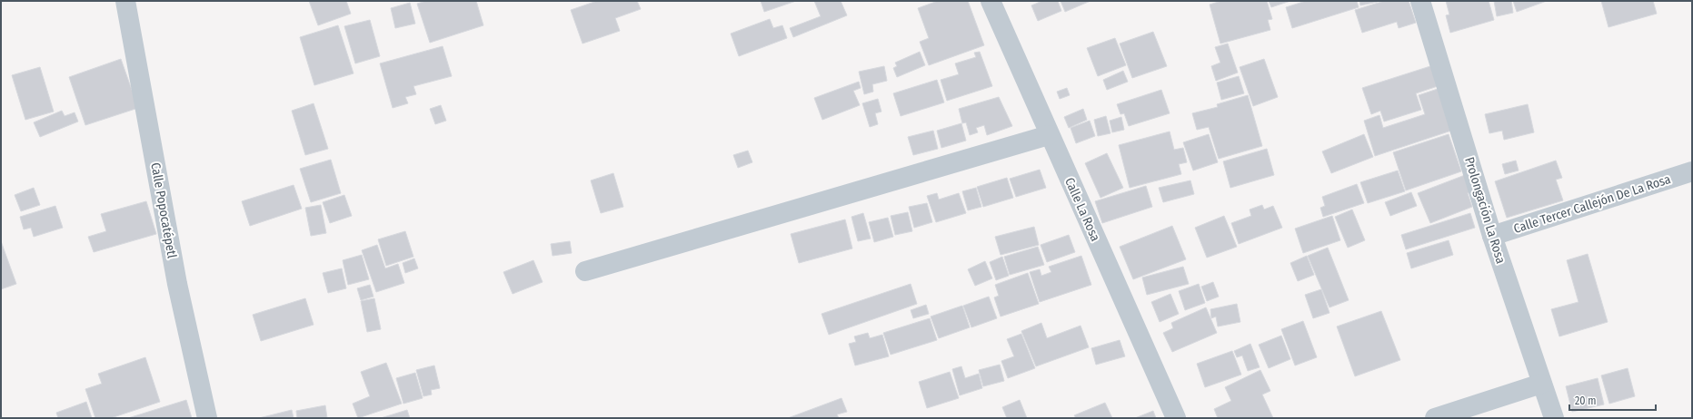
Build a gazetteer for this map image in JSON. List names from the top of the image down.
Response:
{
  "streets": {
    "street": [
      "Calle Tercer Callejón De La Rosa",
      "Calle La Rosa",
      "Calle Popocatépetl",
      "Prolongación La Rosa"
    ]
  },
  "crossings": [
    ["Calle Tercer Callejón De La Rosa", "Prolongación La Rosa"]
  ],
  "scale_bar": "20 m"
}
